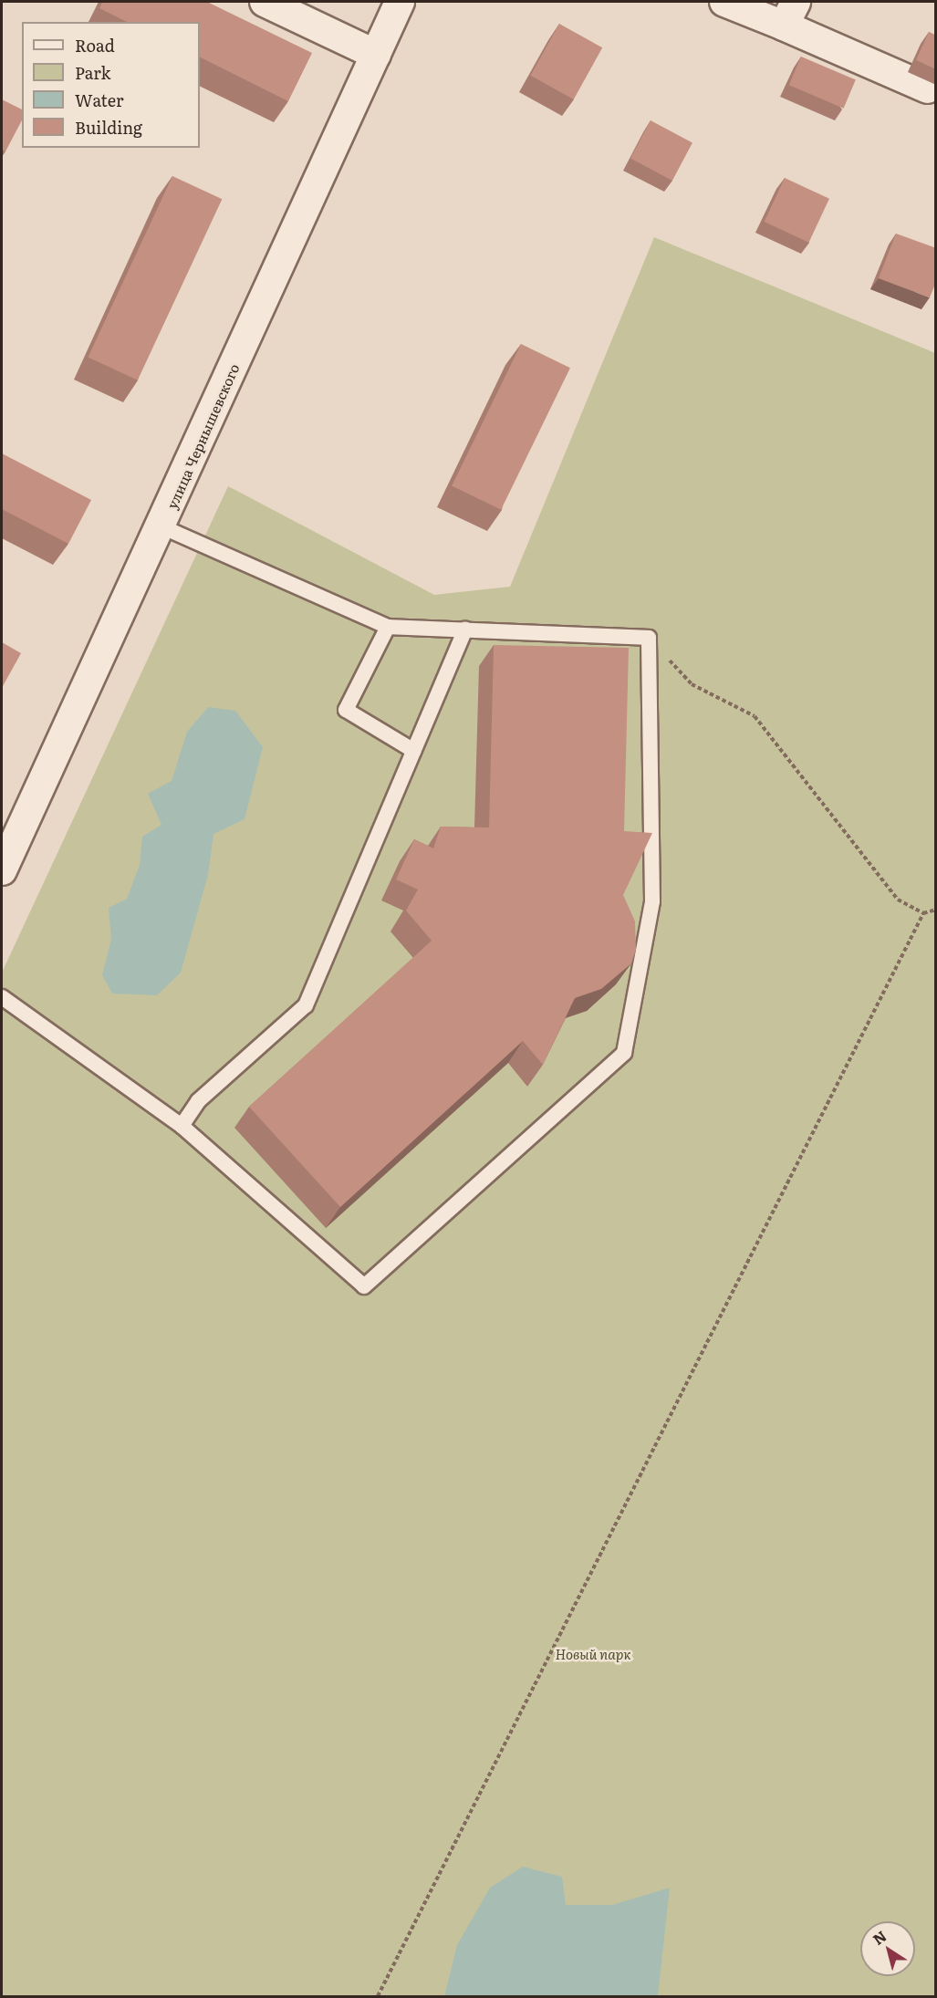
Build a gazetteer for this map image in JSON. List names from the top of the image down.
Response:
{
  "streets": {
    "street": ["улица Чернышевского"]
  },
  "parks": ["Новый парк"],
  "legend": [
    "Road",
    "Park",
    "Water",
    "Building"
  ],
  "north": "top left"
}
